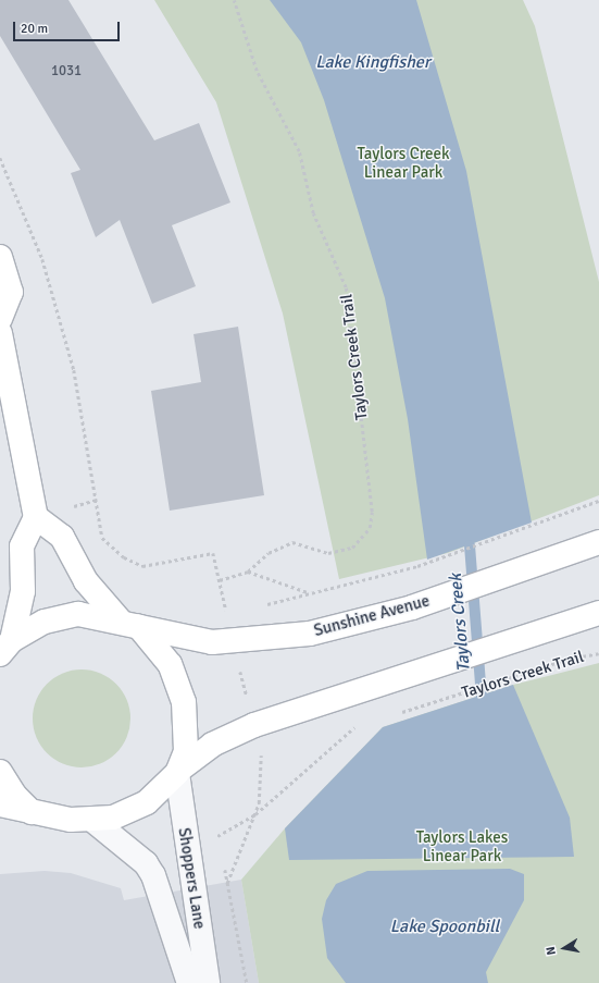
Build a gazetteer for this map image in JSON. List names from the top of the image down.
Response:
{
  "streets": {
    "main road": ["Sunshine Avenue"],
    "street": ["Shoppers Lane"],
    "path": ["Taylors Creek Trail"]
  },
  "water": ["Lake Kingfisher", "Taylors Creek", "Lake Spoonbill"],
  "parks": ["Taylors Creek Linear Park", "Taylors Lakes Linear Park"],
  "house_numbers": ["1031"],
  "scale_bar": "20 m",
  "north": "left"
}
